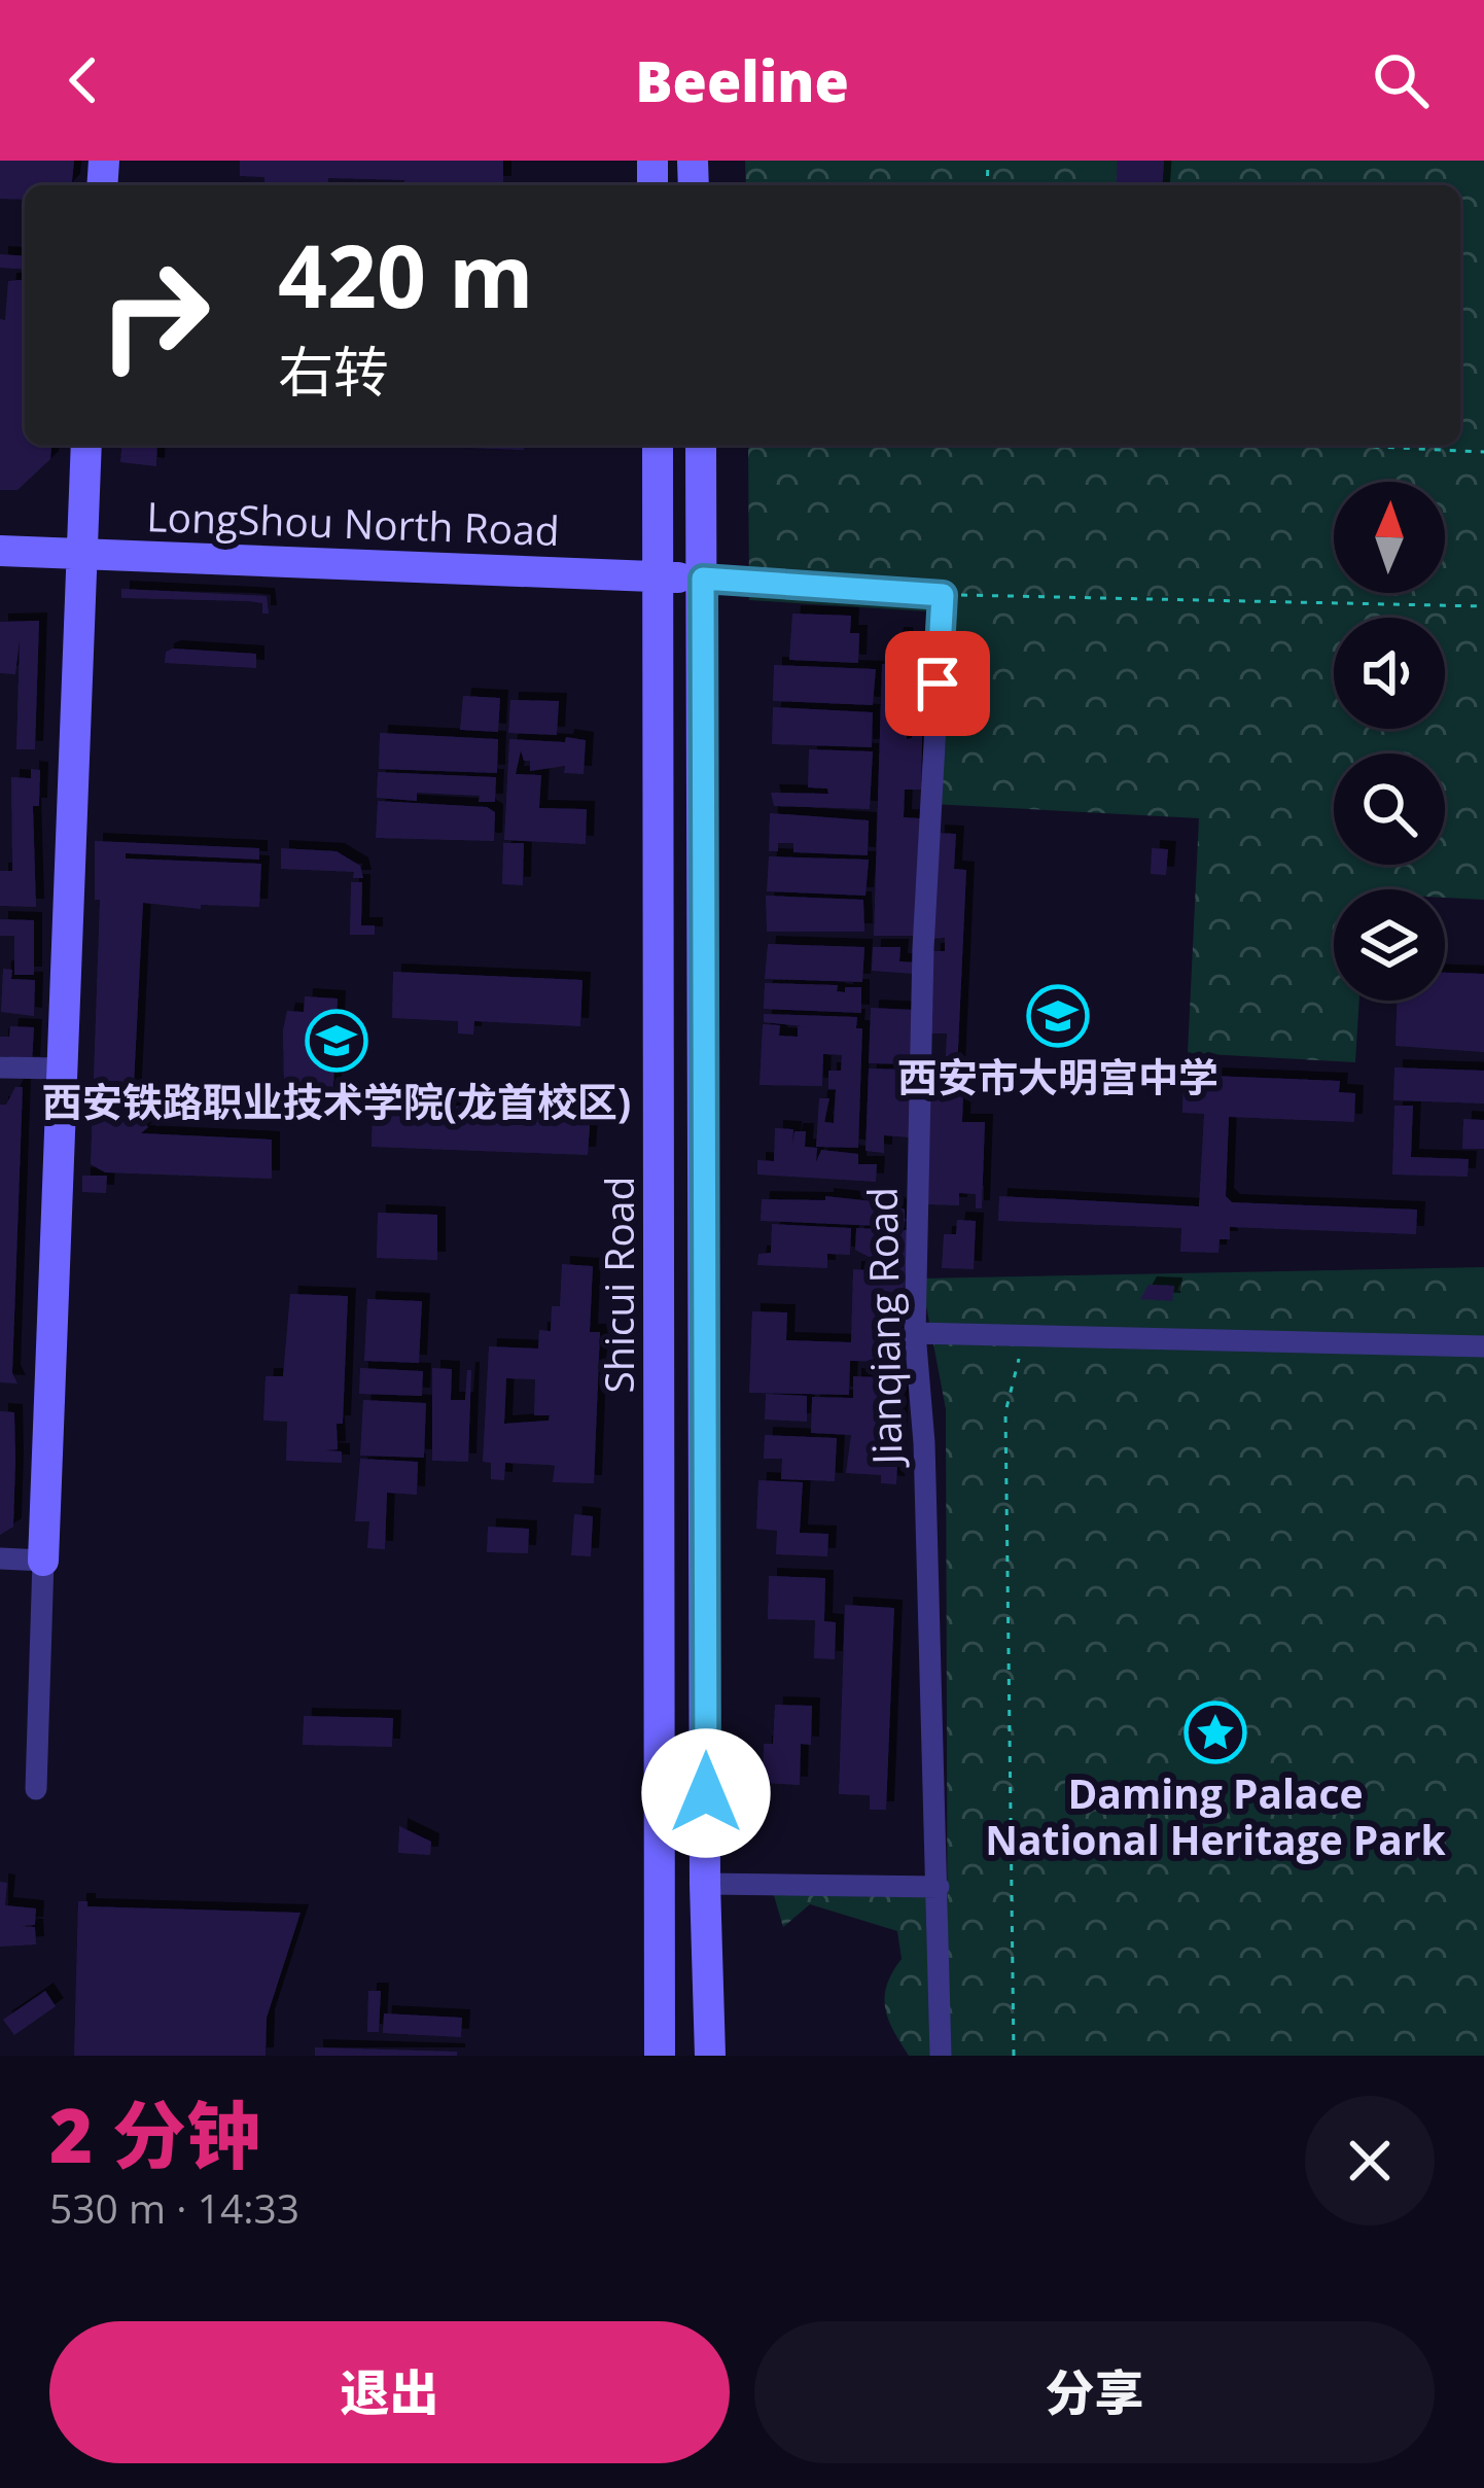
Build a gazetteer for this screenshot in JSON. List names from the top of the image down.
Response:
{
  "streets": {
    "main road": ["LongShou North Road", "Shicui Road"],
    "street": ["Jianqiang Road"]
  },
  "crossings": [
    ["LongShou North Road", "Shicui Road"]
  ],
  "places": {
    "school or university": ["西安市大明宫中学", "西安铁路职业技术学院(龙首校区)"],
    "place": ["Daming Palace National Heritage Park"]
  },
  "north": "top",
  "page": {
    "header": "Beeline",
    "turn": ["420 m", "右转"],
    "heading": ["2 分钟", "530 m · 14:33"],
    "buttons": ["退出", "分享"]
  }
}
